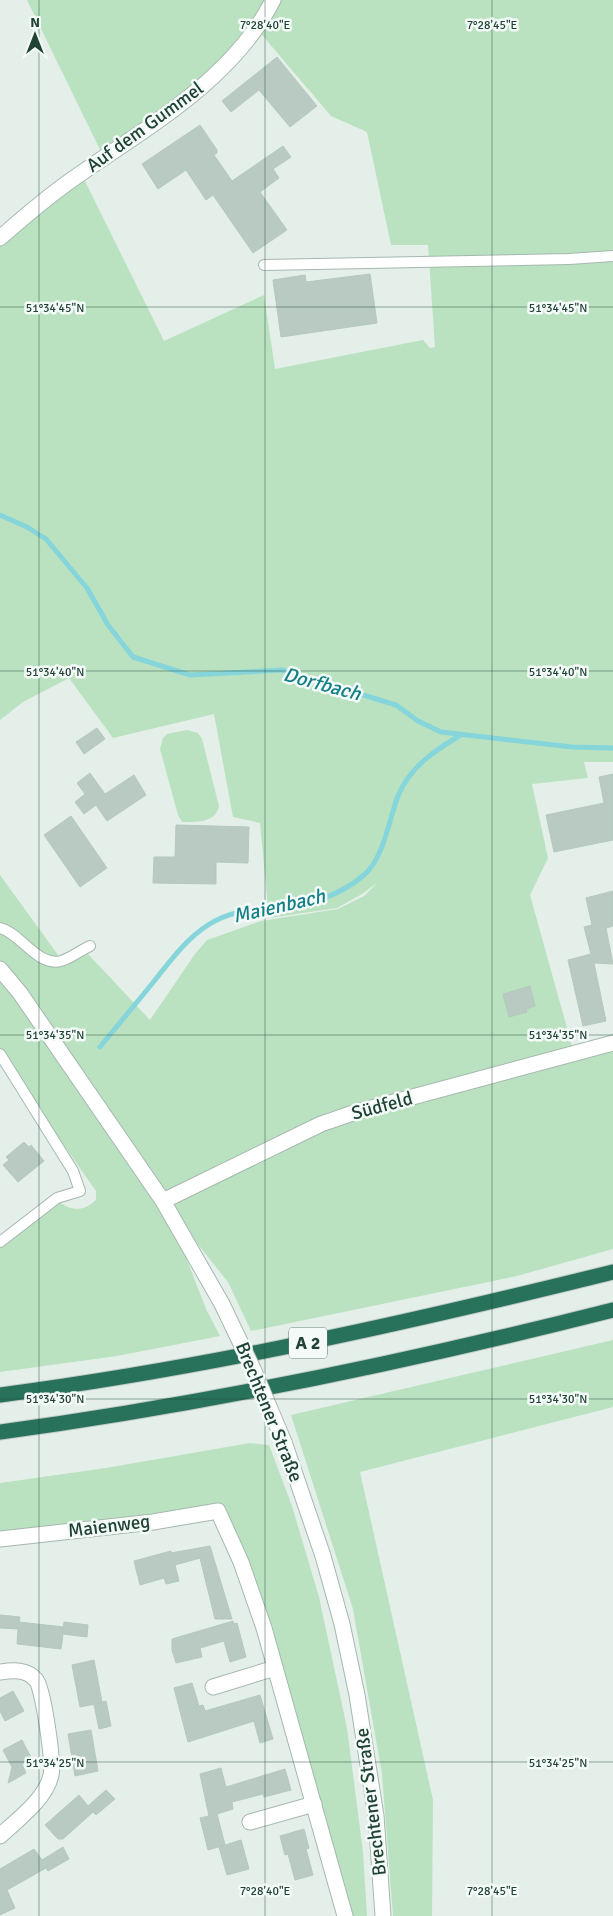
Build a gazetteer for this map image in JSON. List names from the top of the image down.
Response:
{
  "streets": {
    "highway": ["A 2"],
    "street": [
      "Auf dem Gummel",
      "Südfeld",
      "Brechtener Straße",
      "Maienweg"
    ]
  },
  "crossings": [
    ["Südfeld", "Brechtener Straße"]
  ],
  "water": ["Dorfbach", "Maienbach"],
  "north": "top",
  "coordinates": [
    "7°28'40\"E",
    "7°28'45\"E",
    "51°34'45\"N",
    "51°34'40\"N",
    "51°34'35\"N",
    "51°34'30\"N",
    "51°34'25\"N"
  ]
}
